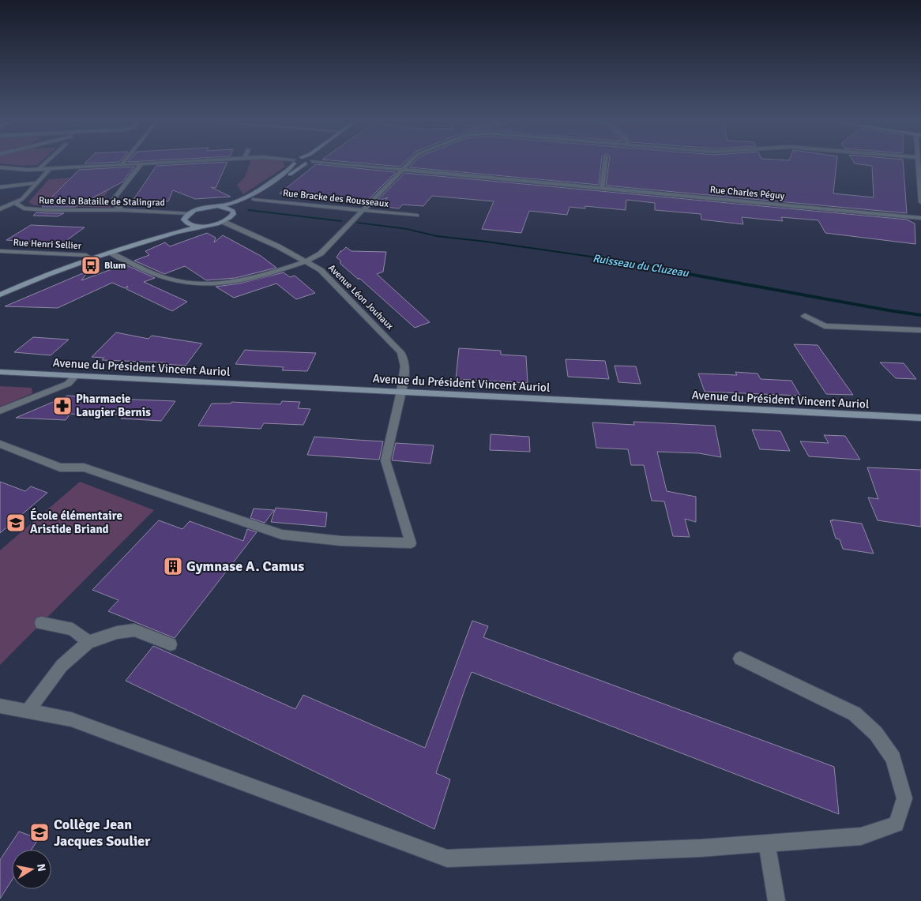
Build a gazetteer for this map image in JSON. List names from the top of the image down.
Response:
{
  "streets": {
    "main road": ["Avenue du Président Vincent Auriol"],
    "street": [
      "Rue Charles Péguy",
      "Rue Bracke des Rousseaux",
      "Rue de la Bataille de Stalingrad",
      "Rue Henri Sellier",
      "Avenue Léon Jouhaux"
    ]
  },
  "crossings": [
    ["Avenue Léon Jouhaux", "Avenue du Président Vincent Auriol"]
  ],
  "water": ["Ruisseau du Cluzeau"],
  "places": {
    "bus stop": ["Blum"],
    "pharmacy": ["Pharmacie Laugier Bernis"],
    "school or university": ["École élémentaire Aristide Briand", "Collège Jean Jacques Soulier"],
    "building": ["Gymnase A. Camus"]
  },
  "north": "right"
}
